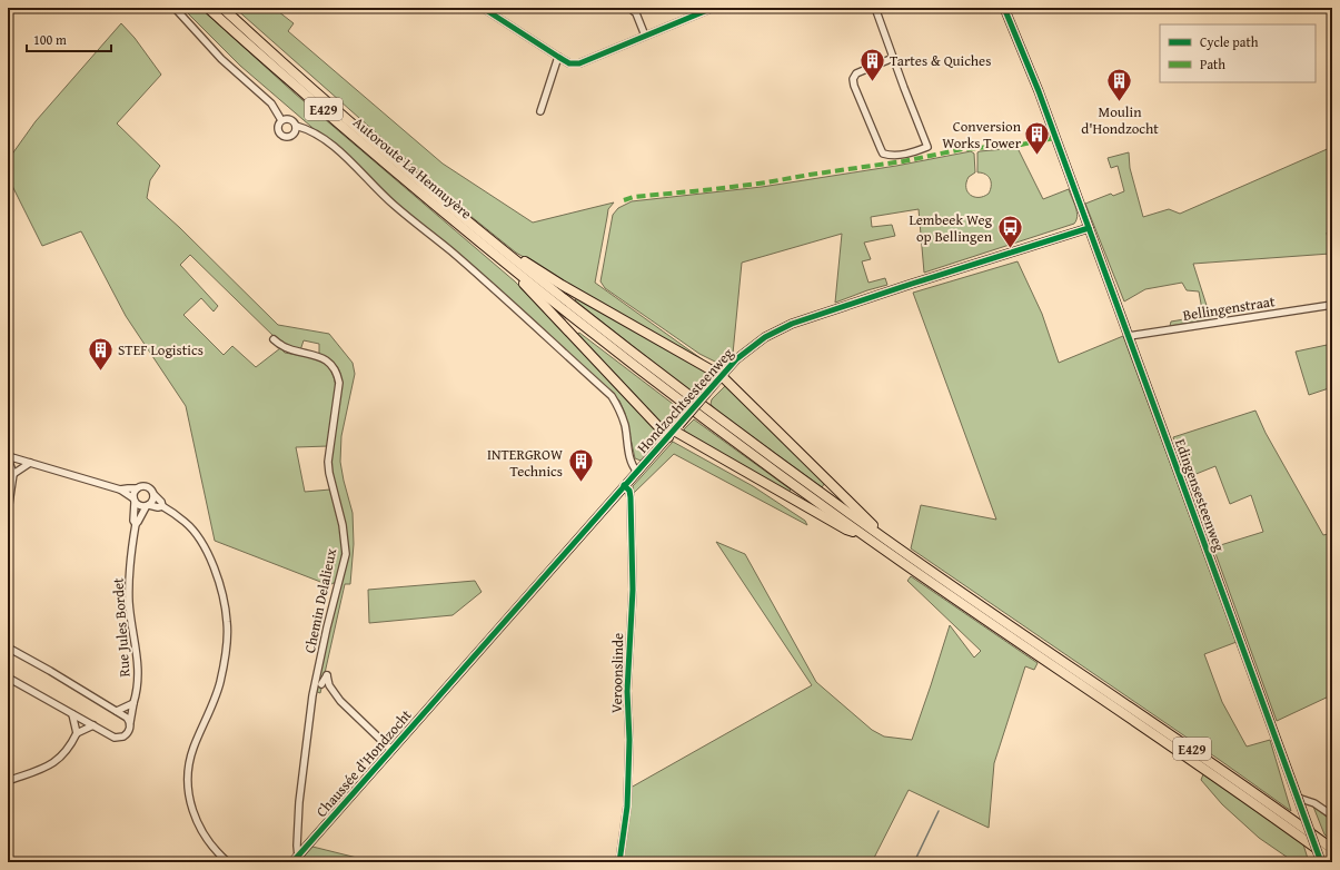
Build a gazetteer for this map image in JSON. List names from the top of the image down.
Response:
{
  "streets": {
    "highway": ["E429", "Autoroute La Hennuyère"],
    "main road": ["Hondzochtsesteenweg", "Edingensesteenweg", "Chaussée d'Hondzocht"],
    "street": [
      "Bellingenstraat",
      "Chemin Delalieux",
      "Rue Jules Bordet",
      "Veroonslinde"
    ]
  },
  "crossings": [
    ["E429", "Autoroute La Hennuyère"],
    ["Bellingenstraat", "Edingensesteenweg"],
    ["Hondzochtsesteenweg", "Edingensesteenweg"],
    ["Hondzochtsesteenweg", "Veroonslinde"],
    ["Hondzochtsesteenweg", "Chaussée d'Hondzocht"],
    ["Chemin Delalieux", "Chaussée d'Hondzocht"]
  ],
  "places": {
    "building": [
      "Tartes & Quiches",
      "Moulin d'Hondzocht",
      "Conversion Works Tower",
      "STEF Logistics",
      "INTERGROW Technics"
    ],
    "bus stop": ["Lembeek Weg op Bellingen"]
  },
  "legend": ["Cycle path", "Path"],
  "scale_bar": "100 m"
}
